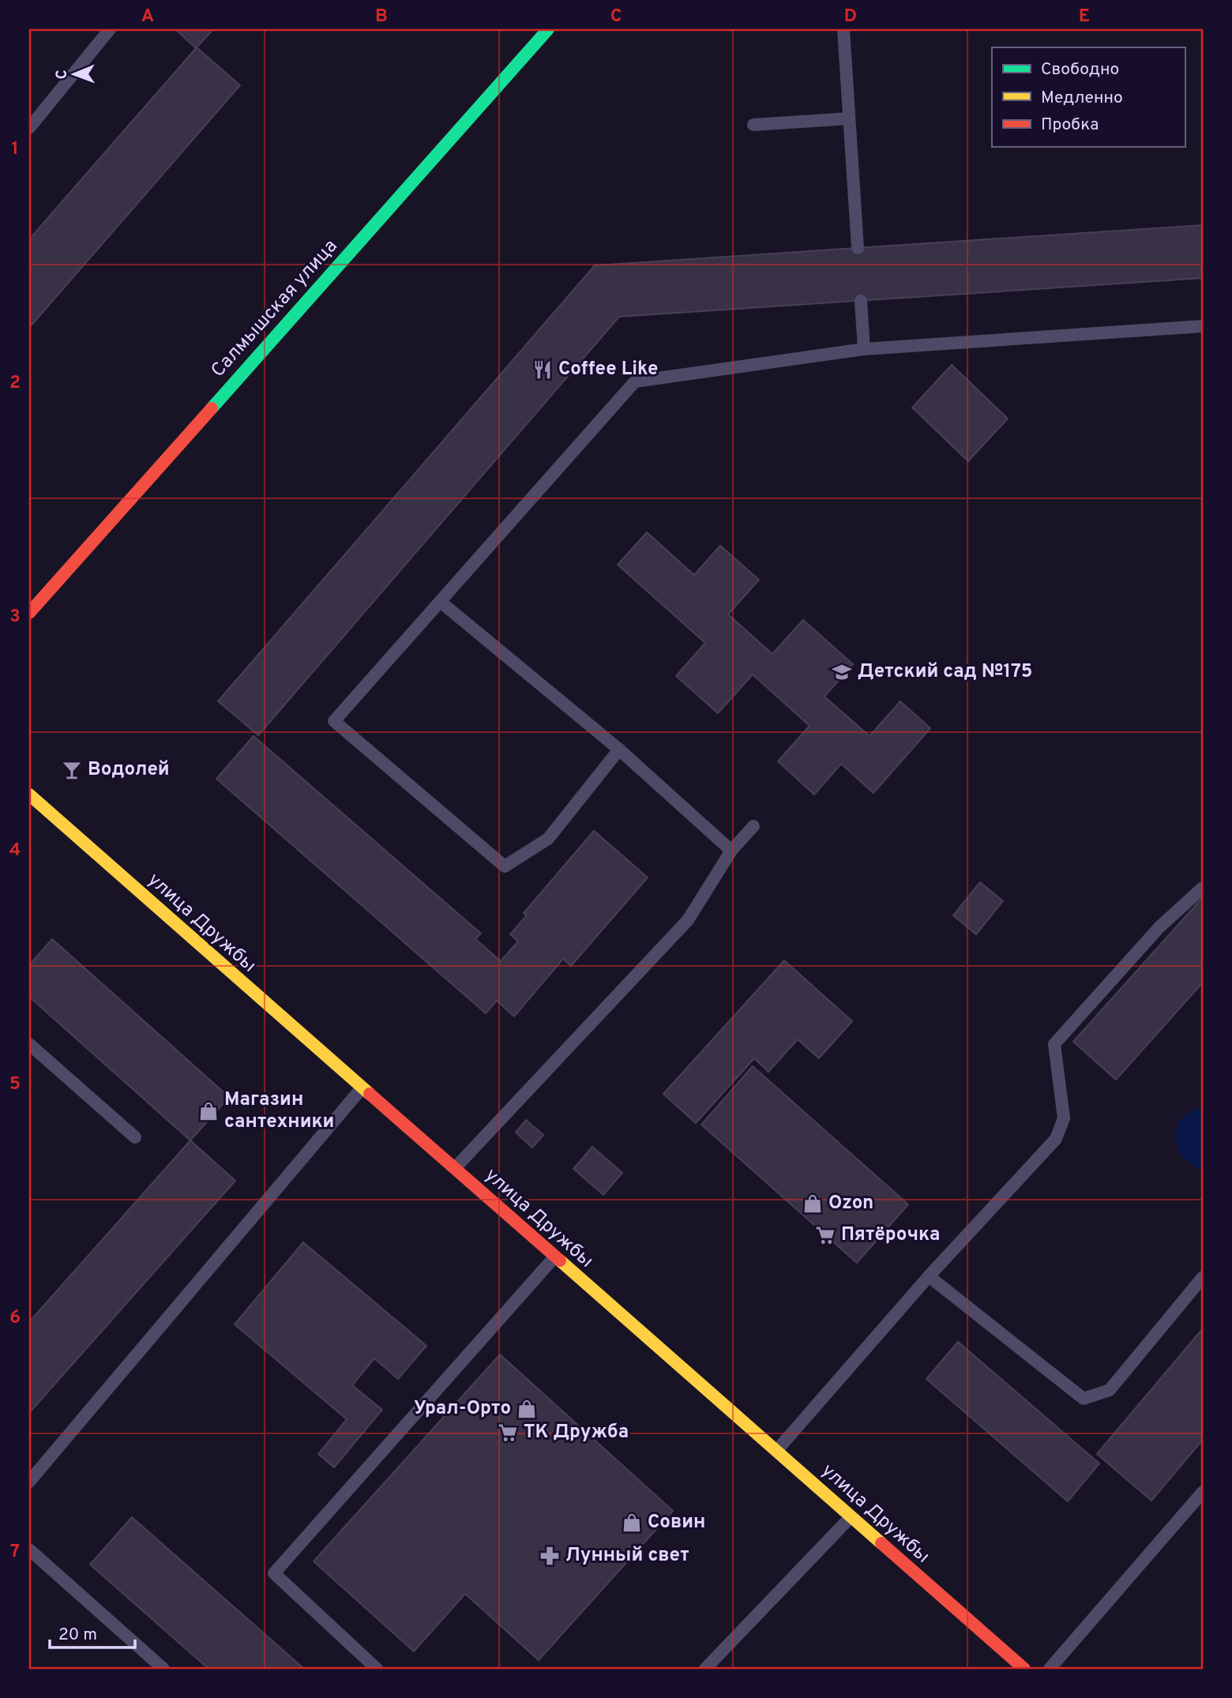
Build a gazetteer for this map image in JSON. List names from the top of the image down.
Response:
{
  "streets": {
    "street": ["Салмышская улица", "улица Дружбы"]
  },
  "places": {
    "restaurant": ["Coffee Like"],
    "school or university": ["Детский сад №175"],
    "bar": ["Водолей"],
    "shop": [
      "Магазин сантехники",
      "Ozon",
      "Урал-Орто",
      "Совин"
    ],
    "supermarket": ["Пятёрочка", "ТК Дружба"],
    "pharmacy": ["Лунный свет"]
  },
  "legend": ["Свободно", "Медленно", "Пробка"],
  "scale_bar": "20 m",
  "north": "left",
  "grid": {
    "columns": [
      "A",
      "B",
      "C",
      "D",
      "E"
    ],
    "rows": [
      "1",
      "2",
      "3",
      "4",
      "5",
      "6",
      "7"
    ]
  }
}
